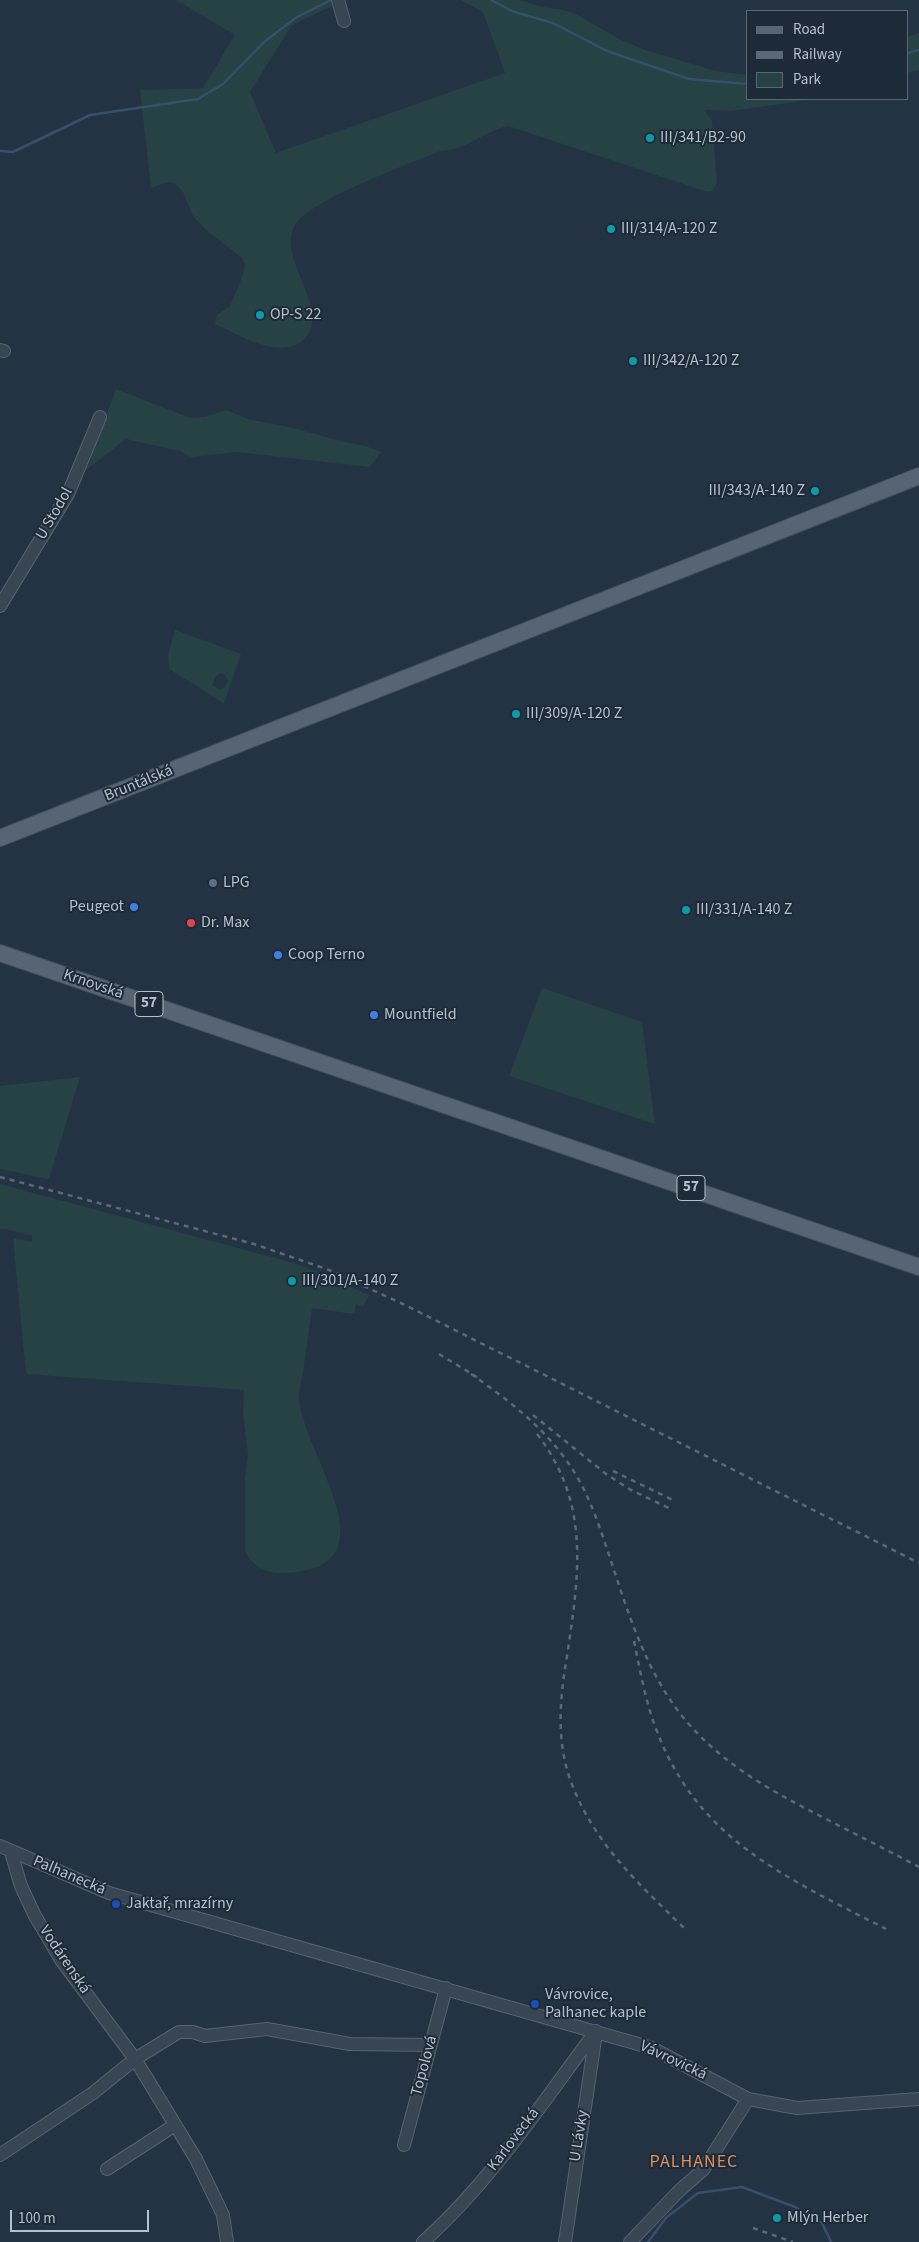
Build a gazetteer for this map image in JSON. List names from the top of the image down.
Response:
{
  "streets": {
    "main road": ["Bruntálská", "Krnovská", "57"],
    "street": [
      "U Stodol",
      "Palhanecká",
      "Vodárenská",
      "Vávrovická",
      "Topolová",
      "U Lávky",
      "Karlovecká"
    ]
  },
  "crossings": [
    ["Palhanecká", "Vodárenská"],
    ["Palhanecká", "Vávrovická"],
    ["Vávrovická", "Topolová"],
    ["Vávrovická", "U Lávky"],
    ["Vávrovická", "Karlovecká"],
    ["U Lávky", "Karlovecká"]
  ],
  "districts": ["PALHANEC"],
  "places": [
    "III/341/B2-90",
    "III/314/A-120 Z",
    "OP-S 22",
    "III/342/A-120 Z",
    "III/343/A-140 Z",
    "III/309/A-120 Z",
    "LPG",
    "Peugeot",
    "III/331/A-140 Z",
    "Dr. Max",
    "Coop Terno",
    "Mountfield",
    "III/301/A-140 Z",
    "Jaktař, mrazírny",
    "Vávrovice, Palhanec kaple",
    "Mlýn Herber"
  ],
  "legend": ["Road", "Railway", "Park"],
  "scale_bar": "100 m"
}
